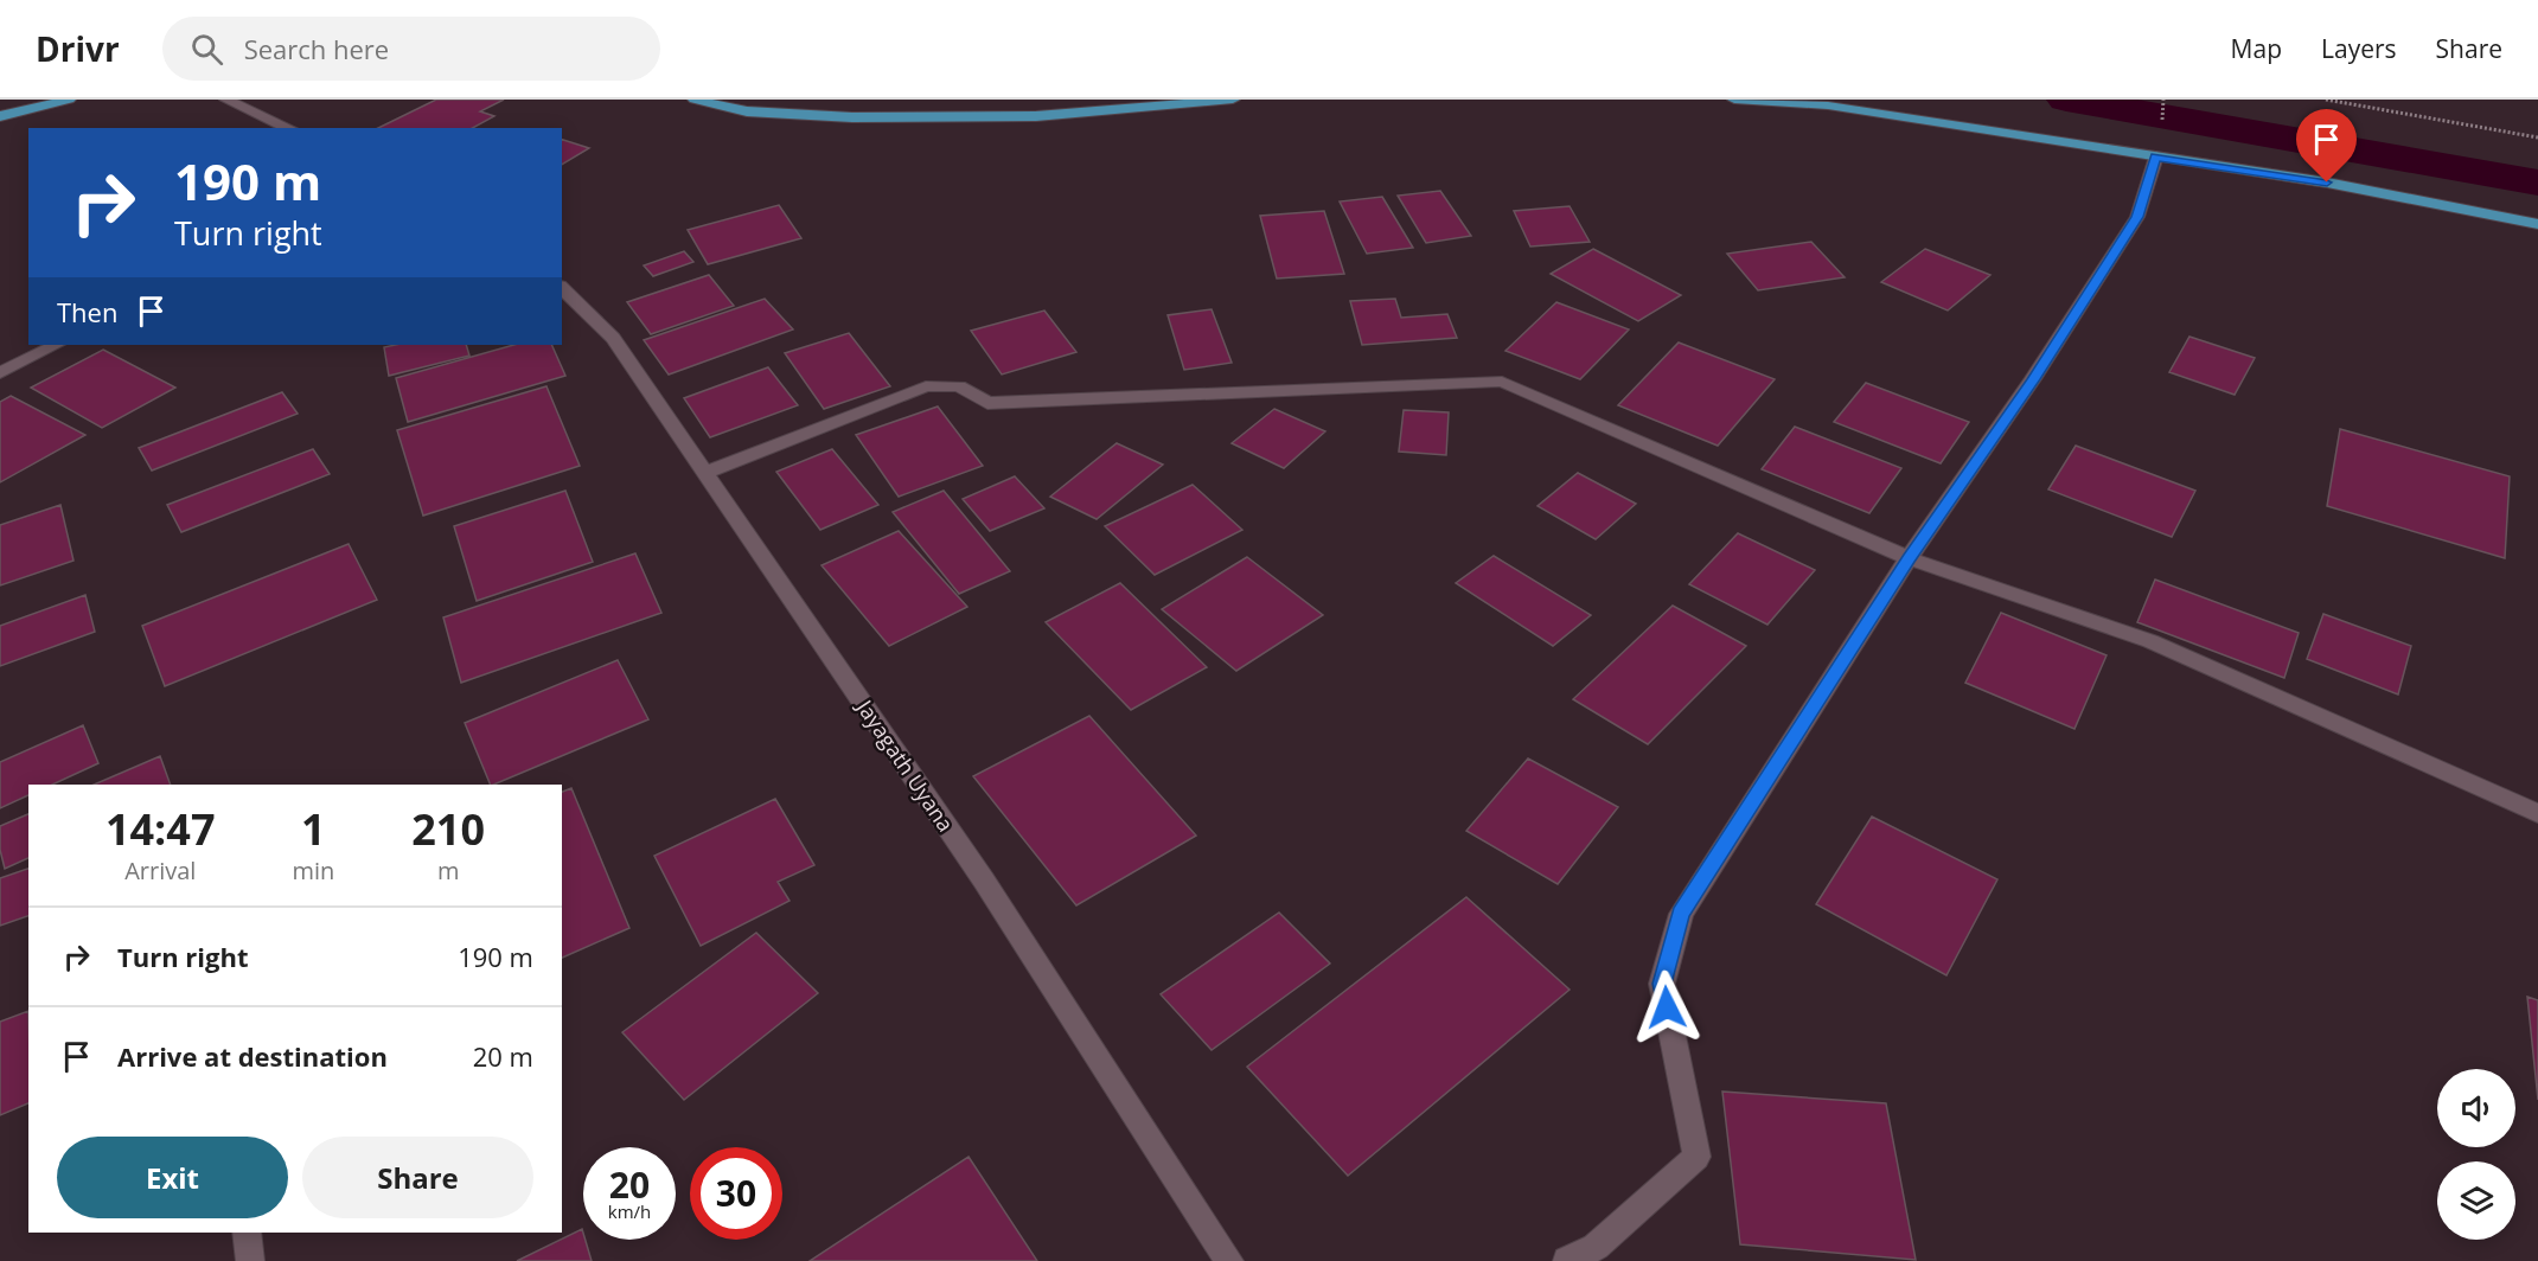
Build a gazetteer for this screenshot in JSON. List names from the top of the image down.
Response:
{
  "streets": {
    "street": ["Jayagath Uyana"]
  },
  "page": {
    "header": "Drivr",
    "search": "Search here",
    "nav": ["Map", "Layers", "Share"],
    "turn": ["190 m", "Turn right"],
    "then": "Then",
    "eta": [
      "14:47",
      "Arrival",
      "1",
      "min",
      "210",
      "m"
    ],
    "list": [
      {
        "name": "Turn right",
        "value": "190 m"
      },
      {
        "name": "Arrive at destination",
        "value": "20 m"
      }
    ],
    "buttons": ["Exit", "Share"],
    "speed": "20 km/h",
    "limit": "30"
  }
}
